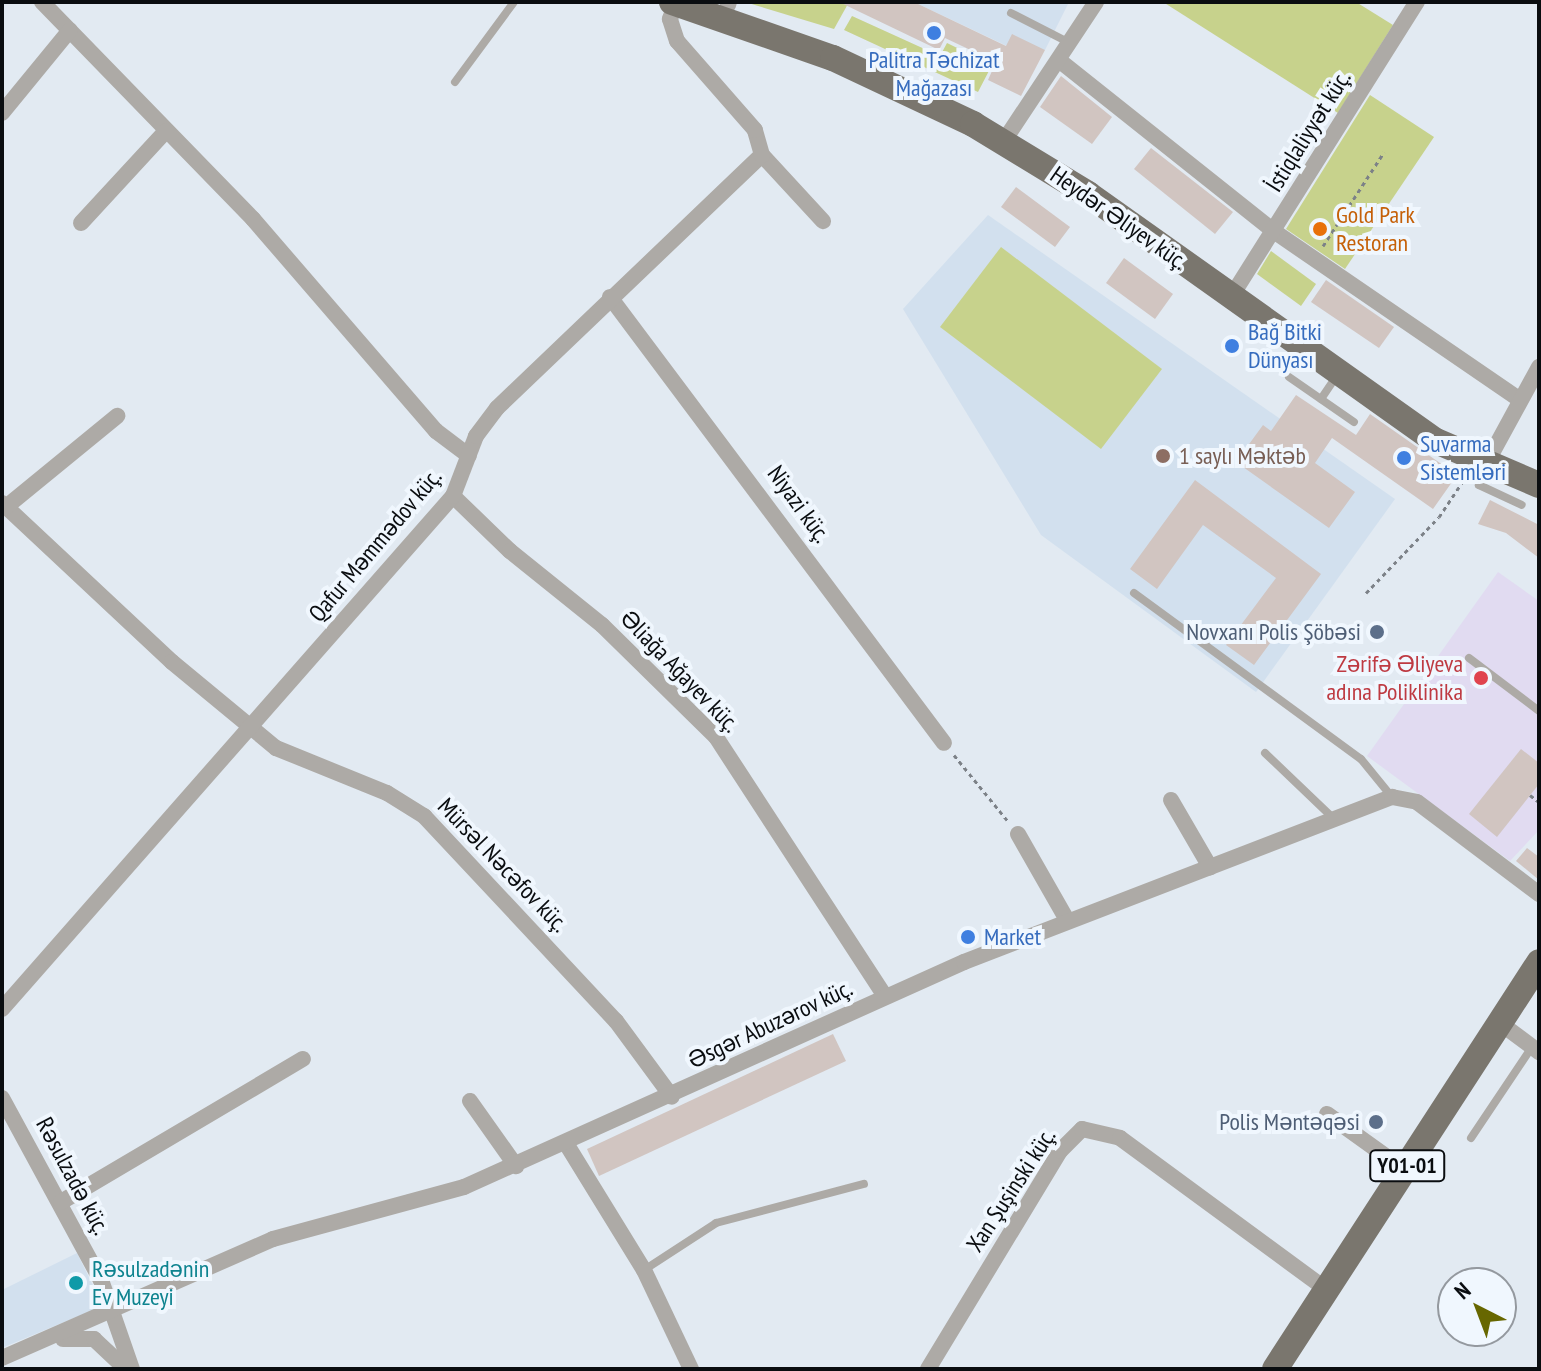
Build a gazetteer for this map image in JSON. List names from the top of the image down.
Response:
{
  "streets": {
    "main road": ["Heydər Əliyev küç.", "Y01-01"],
    "street": [
      "İstiqlaliyyət küç.",
      "Niyazi küç.",
      "Qafur Məmmədov küç.",
      "Əliağa Ağayev küç.",
      "Mürsəl Nəcəfov küç.",
      "Əsgər Abuzərov küç.",
      "Rəsulzadə küç.",
      "Xan Şuşinski küç."
    ]
  },
  "crossings": [
    ["İstiqlaliyyət küç.", "Heydər Əliyev küç."],
    ["Niyazi küç.", "Qafur Məmmədov küç."],
    ["Qafur Məmmədov küç.", "Əliağa Ağayev küç."],
    ["Qafur Məmmədov küç.", "Mürsəl Nəcəfov küç."],
    ["Əliağa Ağayev küç.", "Əsgər Abuzərov küç."],
    ["Mürsəl Nəcəfov küç.", "Əsgər Abuzərov küç."],
    ["Əsgər Abuzərov küç.", "Rəsulzadə küç."],
    ["Y01-01", "Xan Şuşinski küç."]
  ],
  "places": [
    "Palitra Təchizat Mağazası",
    "Gold Park Restoran",
    "Bağ Bitki Dünyası",
    "1 saylı Məktəb",
    "Suvarma Sistemləri",
    "Novxanı Polis Şöbəsi",
    "Zərifə Əliyeva adına Poliklinika",
    "Market",
    "Polis Məntəqəsi",
    "Rəsulzadənin Ev Muzeyi"
  ],
  "north": "top left"
}
